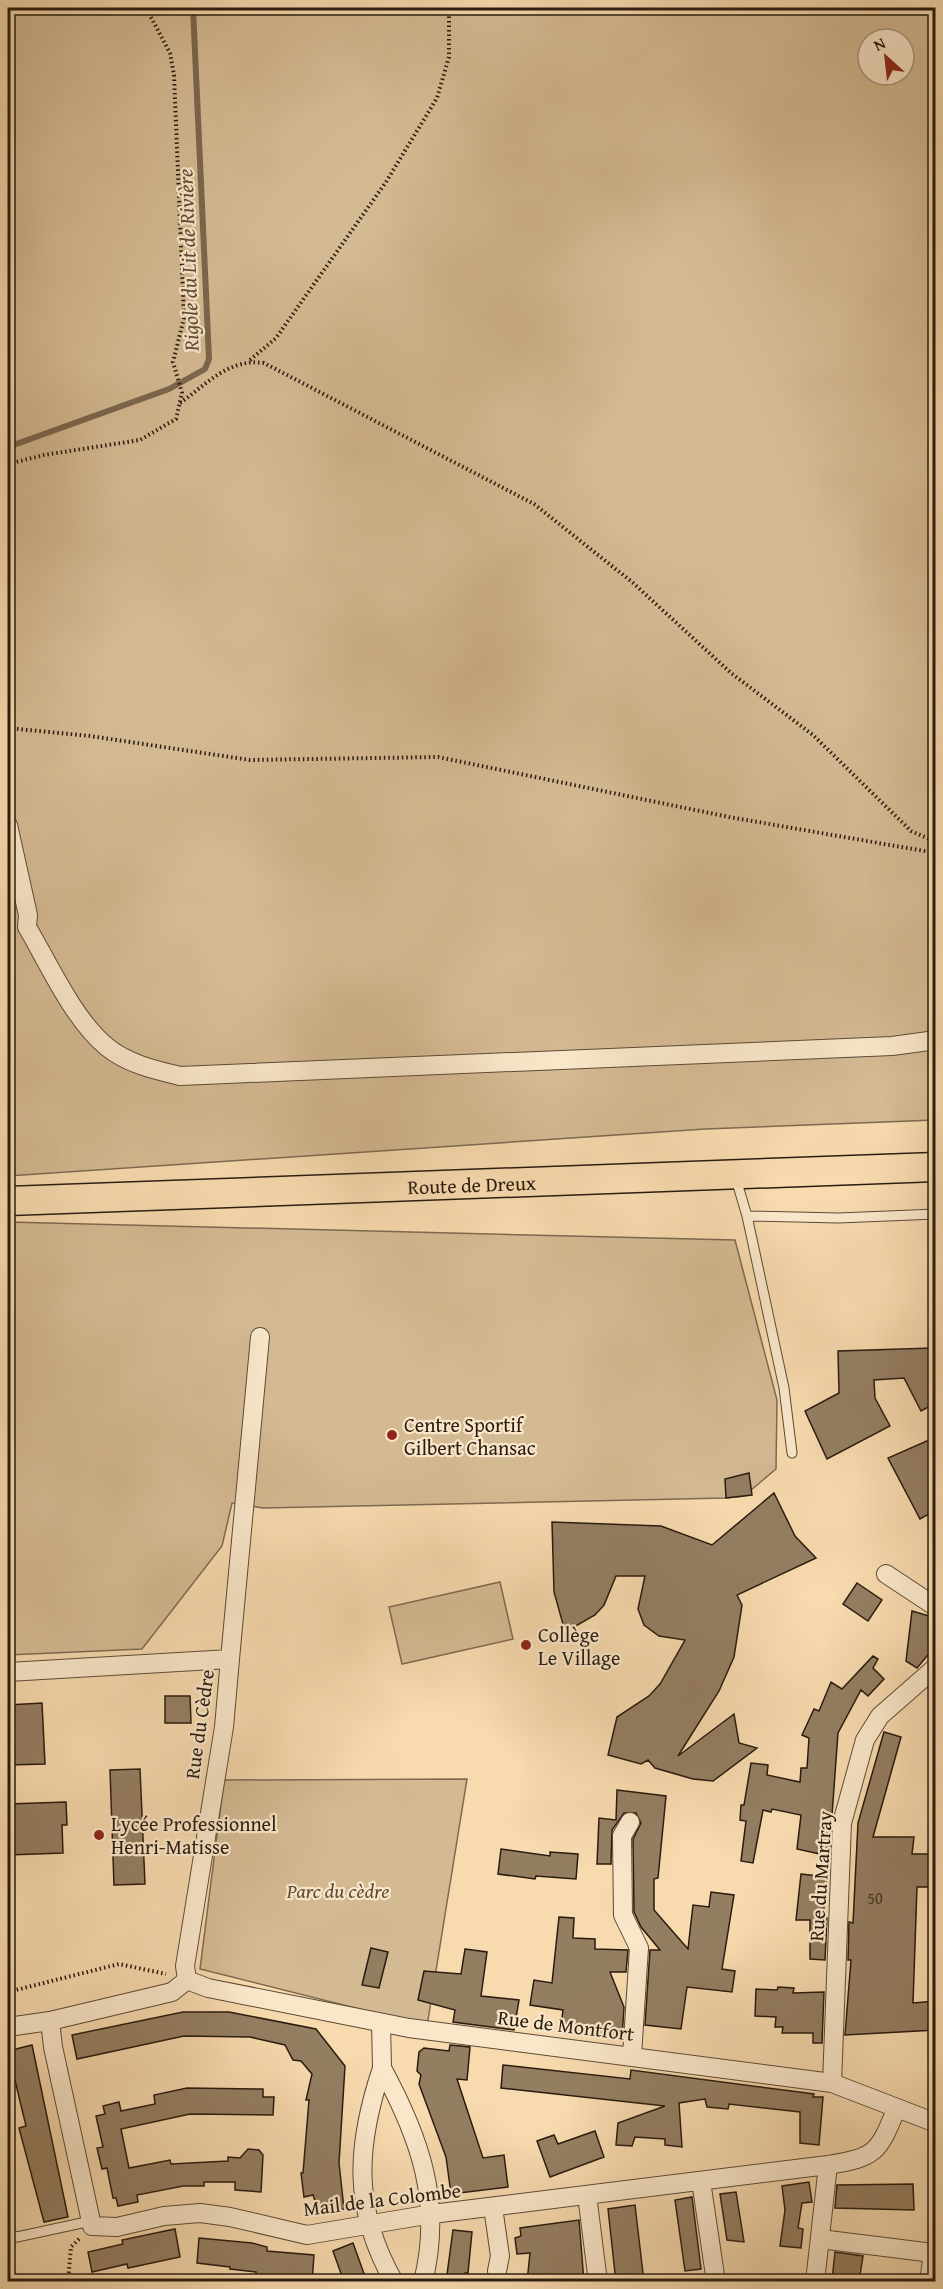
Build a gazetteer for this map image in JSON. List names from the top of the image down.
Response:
{
  "streets": {
    "main road": ["Route de Dreux"],
    "street": [
      "Rue du Cèdre",
      "Rue du Martray",
      "Rue de Montfort",
      "Mail de la Colombe"
    ]
  },
  "crossings": [
    ["Rue du Cèdre", "Rue de Montfort"],
    ["Rue du Martray", "Rue de Montfort"],
    ["Rue de Montfort", "Mail de la Colombe"]
  ],
  "water": ["Rigole du Lit de Rivière"],
  "parks": ["Parc du cèdre"],
  "places": ["Centre Sportif Gilbert Chansac", "Collège Le Village", "Lycée Professionnel Henri-Matisse"],
  "house_numbers": ["50"],
  "north": "top left"
}
